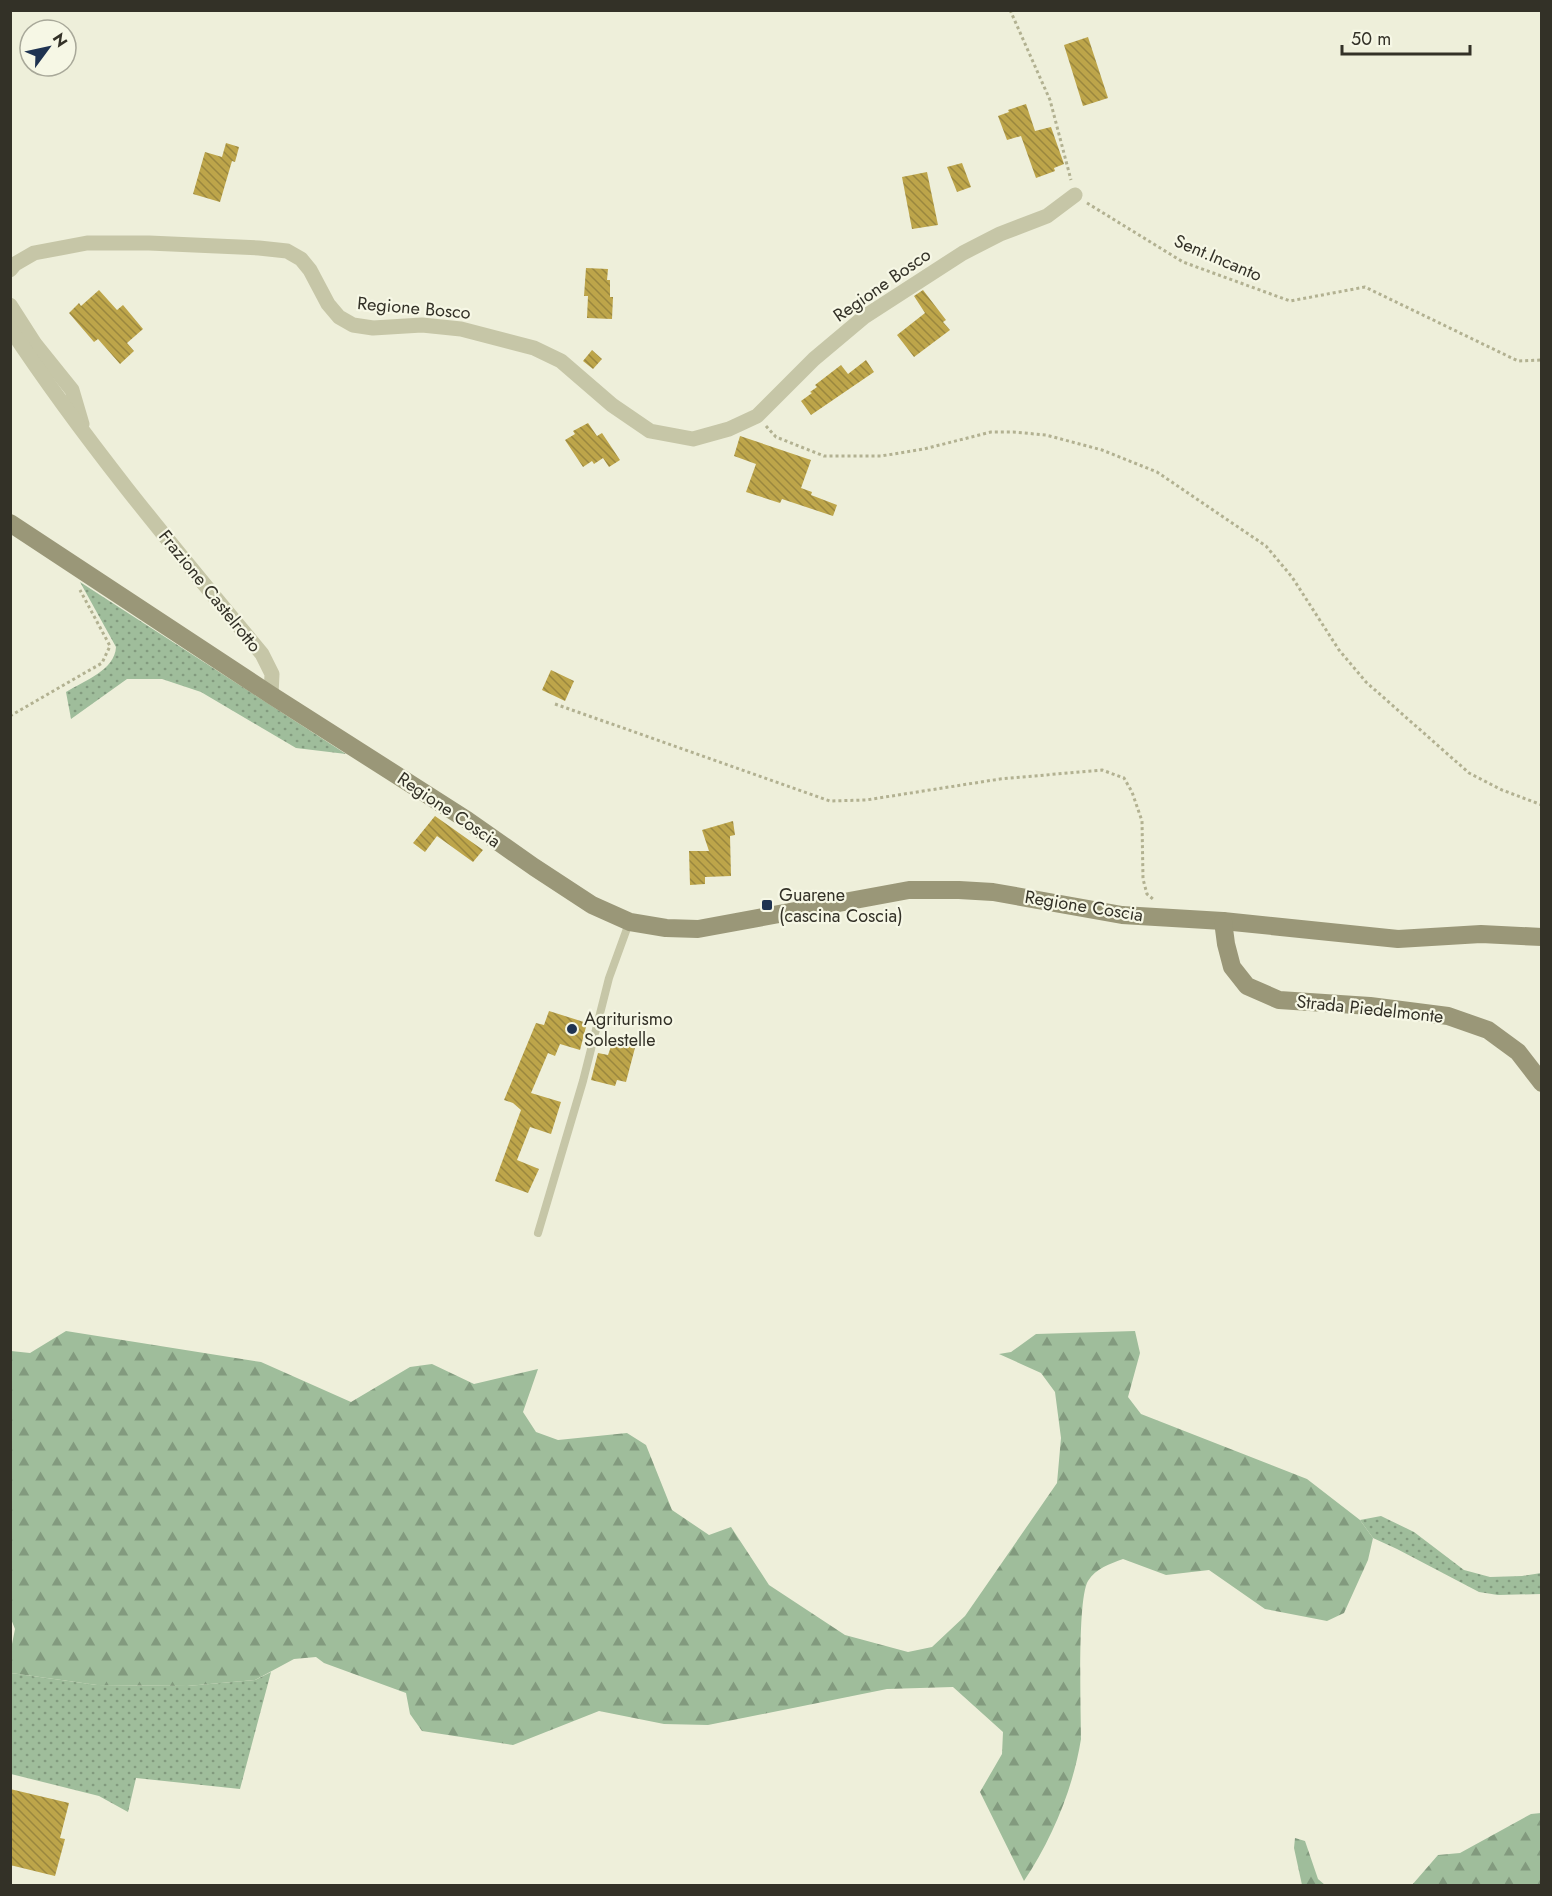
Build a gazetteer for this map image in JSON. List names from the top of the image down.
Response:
{
  "streets": {
    "main road": ["Frazione Castelrotto", "Regione Coscia", "Strada Piedelmonte"],
    "street": ["Regione Bosco"],
    "path": ["Sent.Incanto"]
  },
  "crossings": [
    ["Sent.Incanto", "Regione Bosco"],
    ["Frazione Castelrotto", "Regione Coscia"],
    ["Regione Coscia", "Strada Piedelmonte"]
  ],
  "places": {
    "transit": ["Guarene (cascina Coscia)"],
    "other": ["Agriturismo Solestelle"]
  },
  "scale_bar": "50 m",
  "north": "top right"
}
